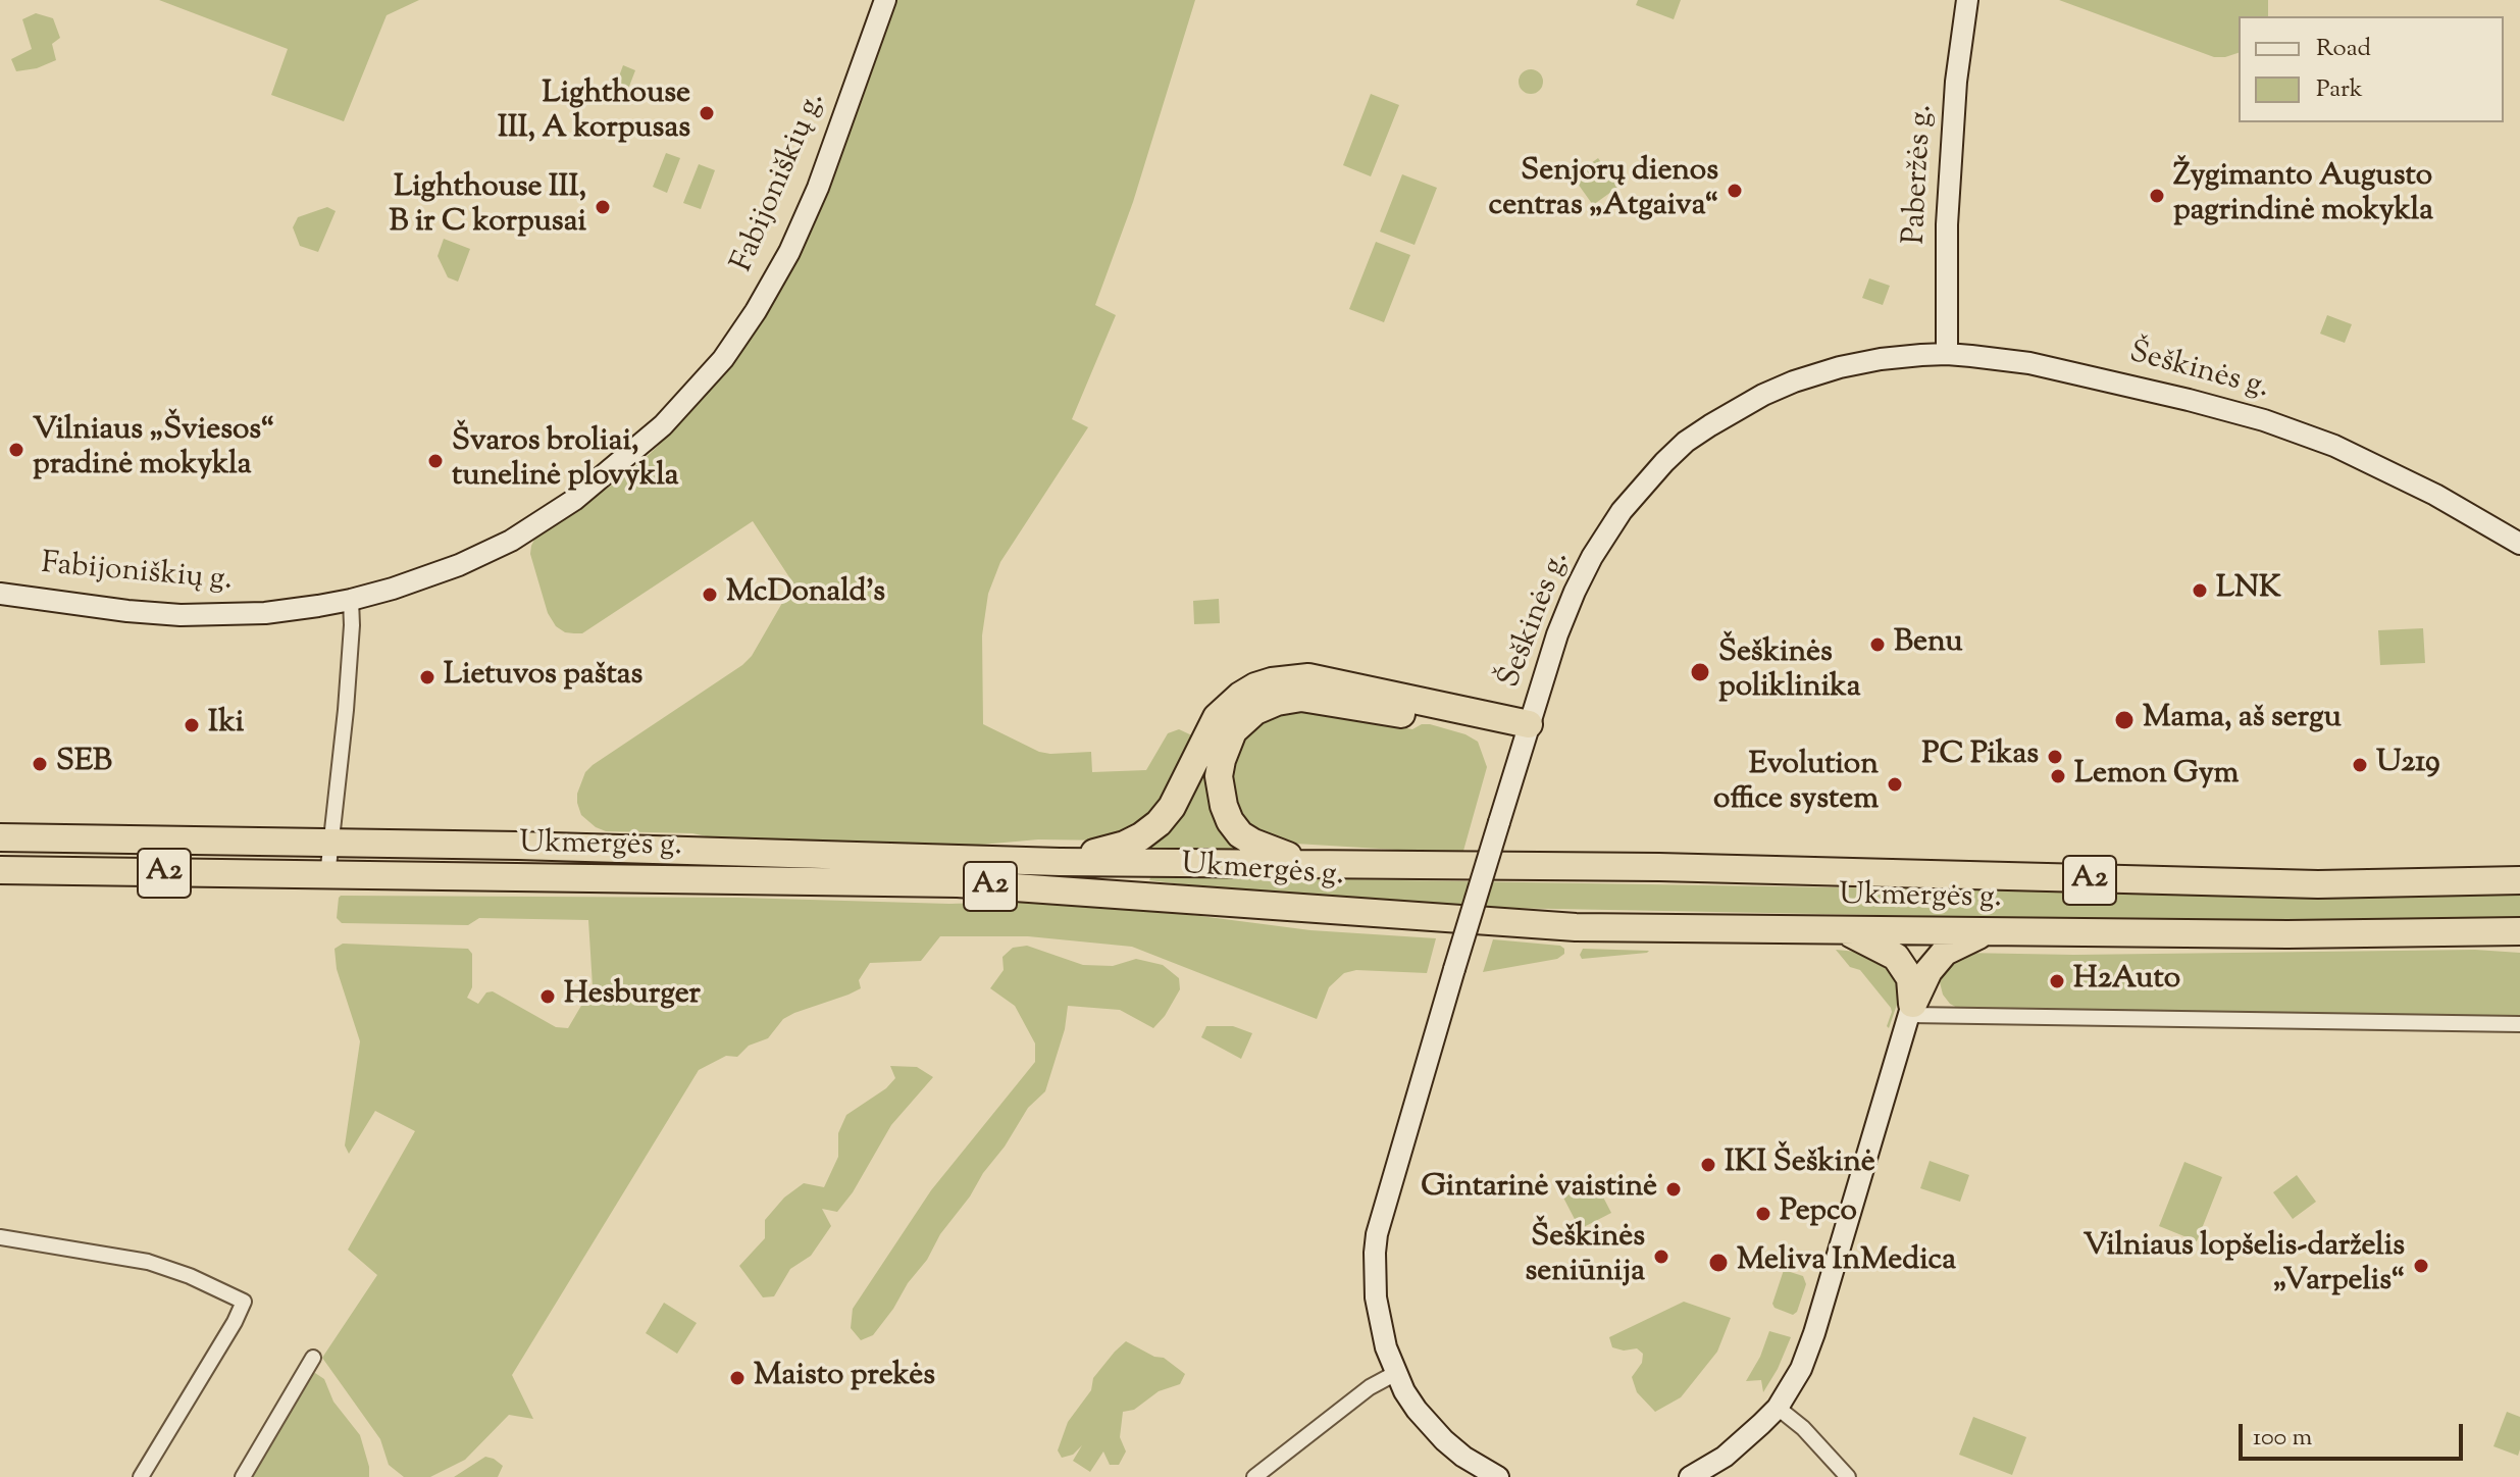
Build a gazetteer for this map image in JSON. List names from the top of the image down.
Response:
{
  "streets": {
    "highway": ["Ukmergės g.", "A2"],
    "street": ["Paberžės g.", "Fabijoniškių g.", "Šeškinės g."]
  },
  "crossings": [
    ["Paberžės g.", "Šeškinės g."]
  ],
  "places": [
    "Lighthouse III, A korpusas",
    "Senjorų dienos centras „Atgaiva“",
    "Žygimanto Augusto pagrindinė mokykla",
    "Lighthouse III, B ir C korpusai",
    "Vilniaus „Šviesos“ pradinė mokykla",
    "Švaros broliai, tunelinė plovykla",
    "LNK",
    "McDonald's",
    "Benu",
    "Šeškinės poliklinika",
    "Lietuvos paštas",
    "Mama, aš sergu",
    "Iki",
    "PC Pikas",
    "SEB",
    "U219",
    "Lemon Gym",
    "Evolution office system",
    "H2Auto",
    "Hesburger",
    "IKI Šeškinė",
    "Gintarinė vaistinė",
    "Pepco",
    "Šeškinės seniūnija",
    "Meliva InMedica",
    "Vilniaus lopšelis-darželis „Varpelis“",
    "Maisto prekės"
  ],
  "legend": ["Road", "Park"],
  "scale_bar": "100 m"
}
